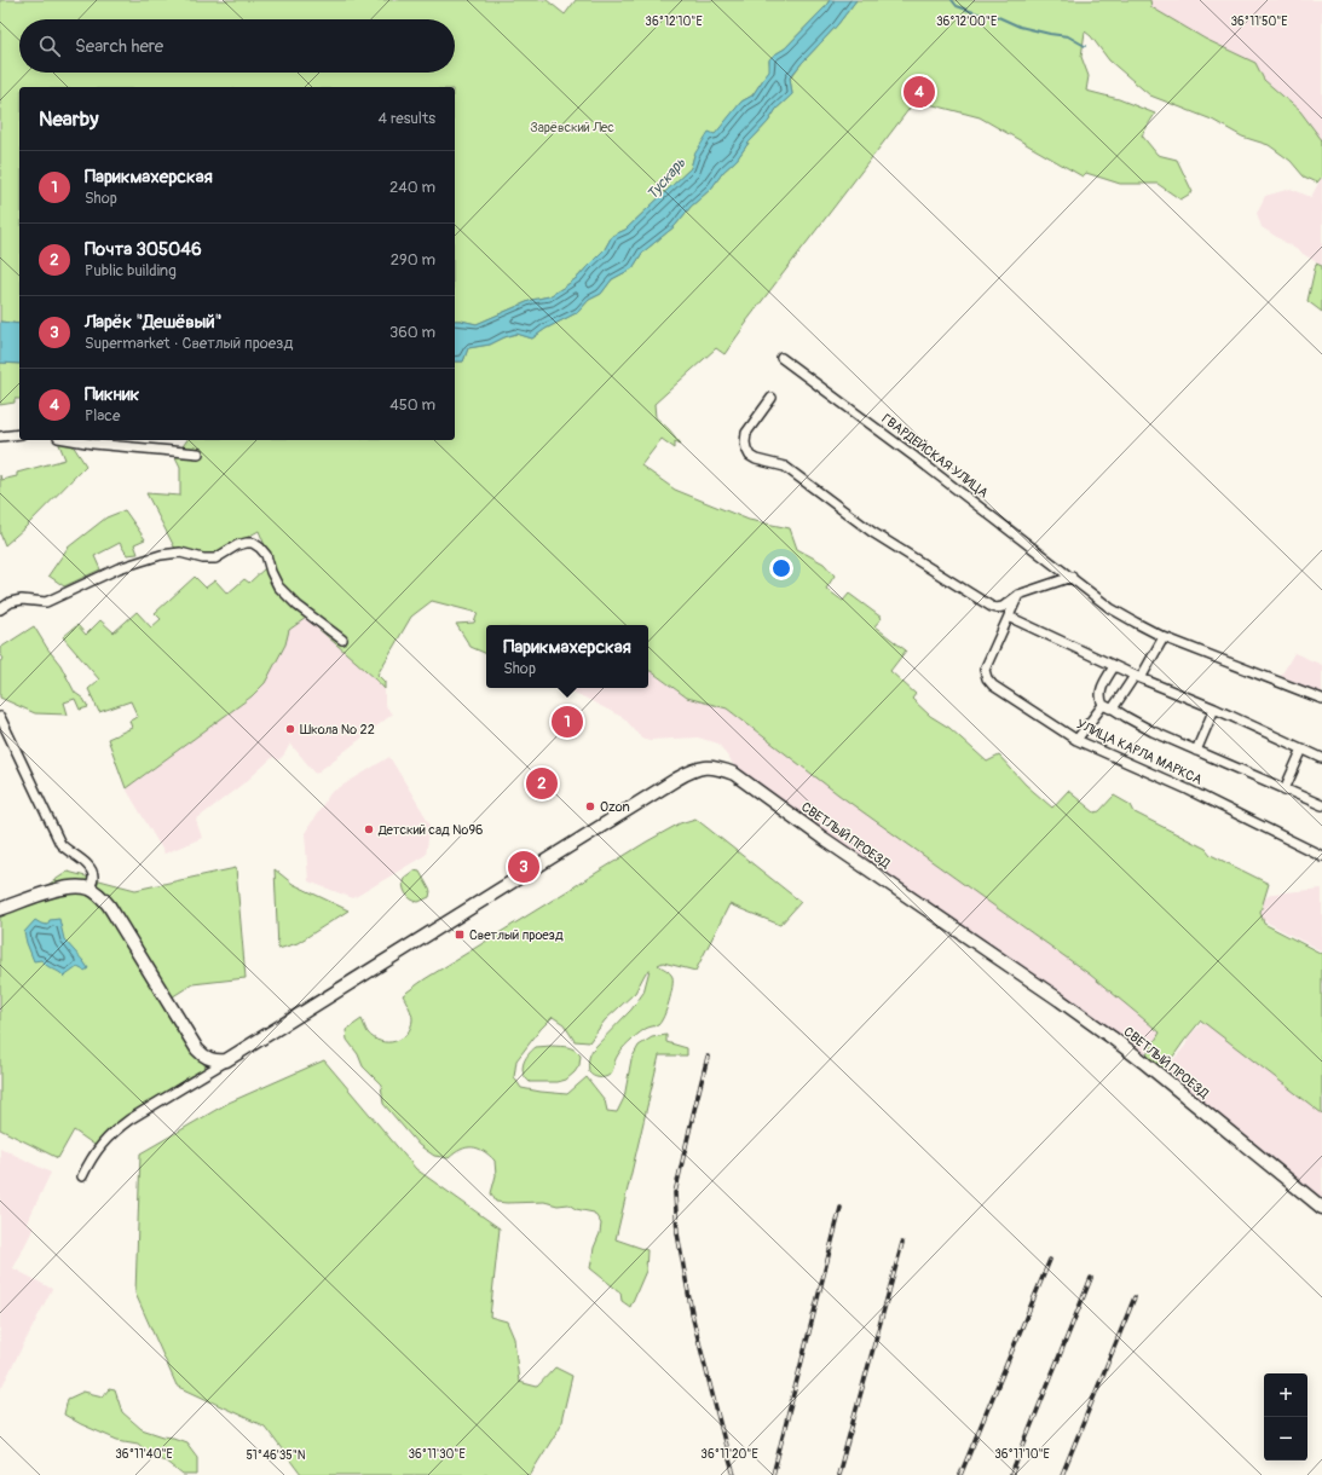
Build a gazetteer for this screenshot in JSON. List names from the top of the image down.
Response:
{
  "streets": {
    "street": ["ГВАРДЕЙСКАЯ УЛИЦА", "УЛИЦА КАРЛА МАРКСА", "СВЕТЛЫЙ ПРОЕЗД"]
  },
  "water": ["Тускарь"],
  "parks": ["Зарёвский Лес"],
  "places": {
    "other": ["Школа № 22", "Ozon", "Детский сад №96"],
    "transit": ["Светлый проезд"]
  },
  "page": {
    "search": "Search here",
    "pins": [
      "4",
      "1",
      "2",
      "3"
    ],
    "heading": ["Nearby", "4 results"],
    "list": [
      {
        "mark": "1",
        "name": "Парикмахерская",
        "note": "Shop",
        "value": "240 m"
      },
      {
        "mark": "2",
        "name": "Почта 305046",
        "note": "Public building",
        "value": "290 m"
      },
      {
        "mark": "3",
        "name": "Ларёк \"Дешёвый\"",
        "note": "Supermarket · Светлый проезд",
        "value": "360 m"
      },
      {
        "mark": "4",
        "name": "Пикник",
        "note": "Place",
        "value": "450 m"
      }
    ],
    "popup": ["Парикмахерская", "Shop"],
    "map_buttons": ["+", "−"]
  },
  "coordinates": [
    "36°12'10\"E",
    "36°12'00\"E",
    "36°11'50\"E",
    "36°11'40\"E",
    "36°11'30\"E",
    "36°11'20\"E",
    "36°11'10\"E",
    "51°46'35\"N"
  ]
}
